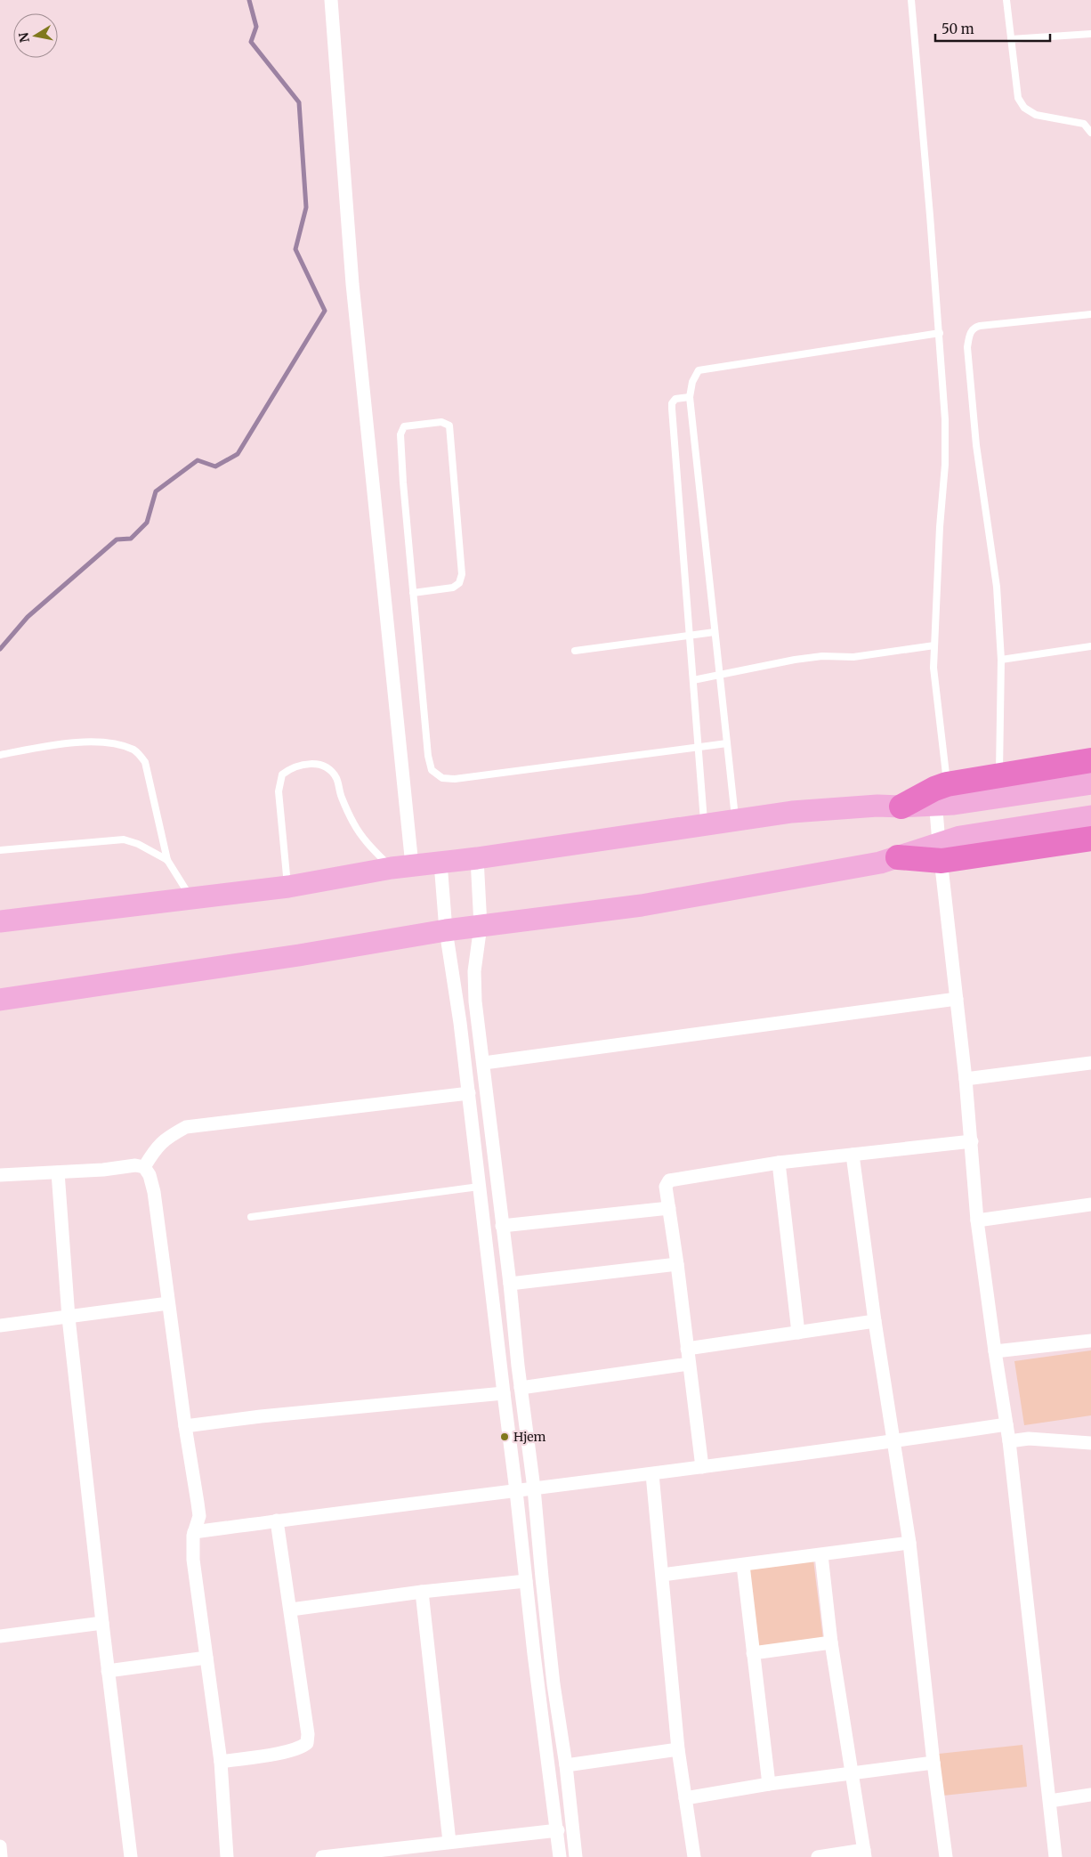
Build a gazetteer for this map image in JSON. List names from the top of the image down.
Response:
{
  "places": ["Hjem"],
  "scale_bar": "50 m",
  "north": "left"
}
